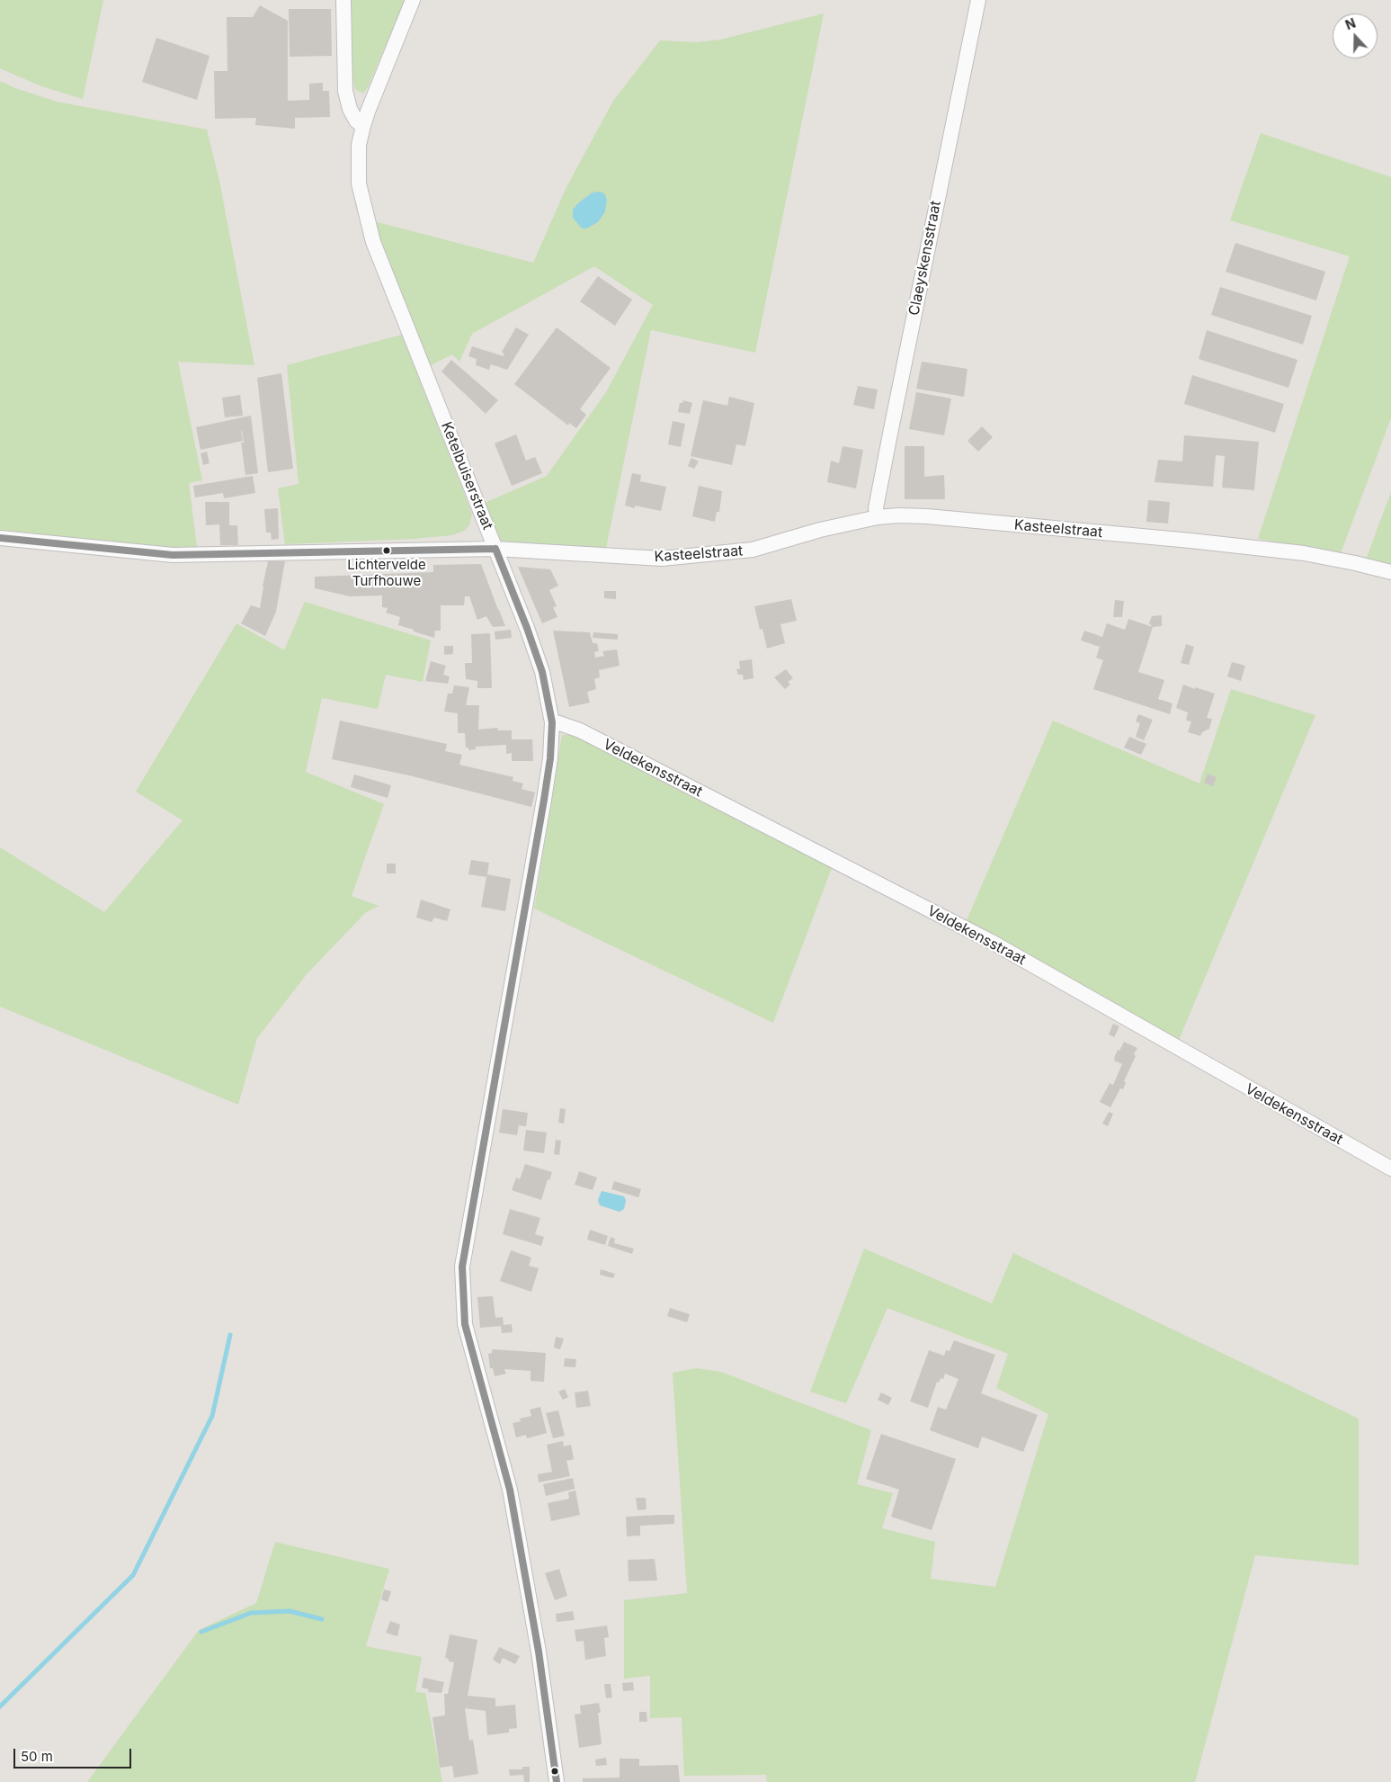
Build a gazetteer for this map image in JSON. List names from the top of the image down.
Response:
{
  "streets": {
    "street": [
      "Claeyskensstraat",
      "Ketelbuiserstraat",
      "Kasteelstraat",
      "Veldekensstraat"
    ]
  },
  "crossings": [
    ["Claeyskensstraat", "Kasteelstraat"],
    ["Ketelbuiserstraat", "Kasteelstraat"],
    ["Ketelbuiserstraat", "Veldekensstraat"]
  ],
  "places": ["Lichtervelde Turfhouwe"],
  "scale_bar": "50 m",
  "north": "top"
}
